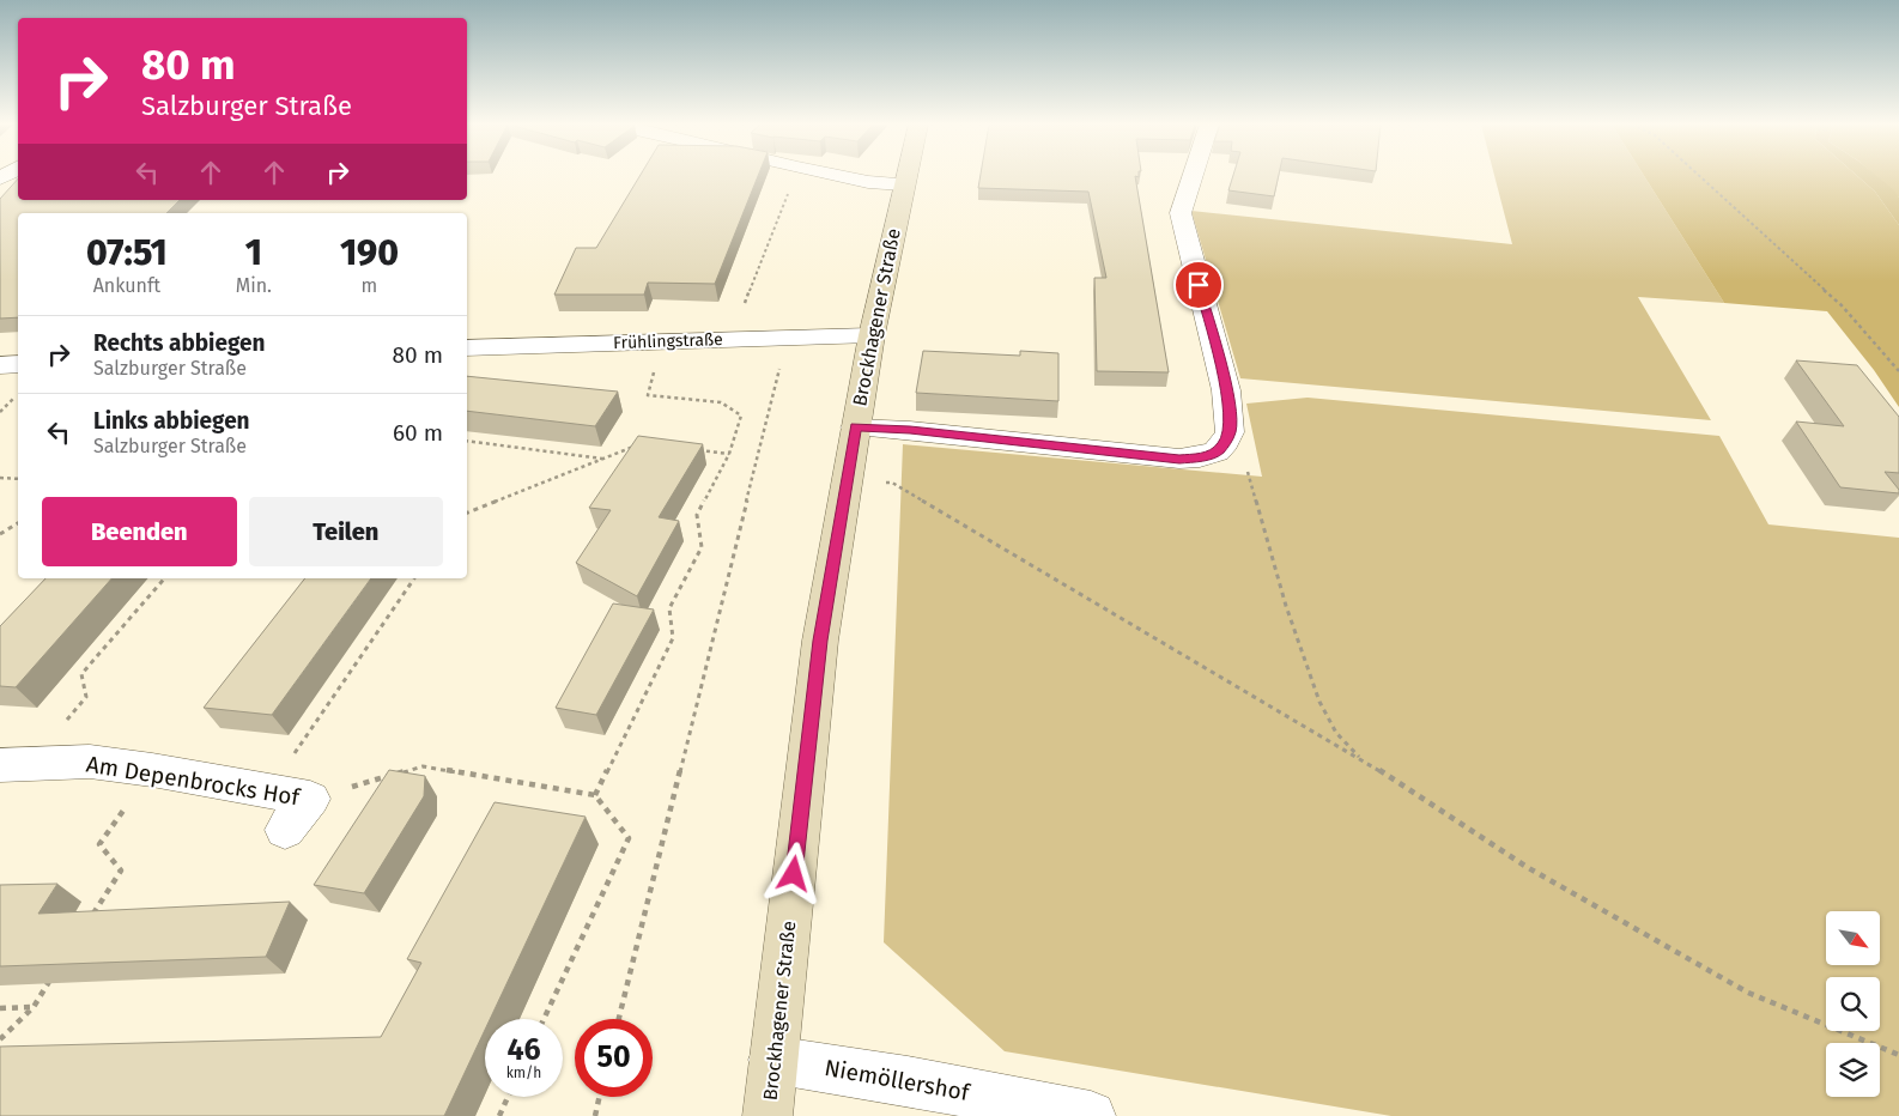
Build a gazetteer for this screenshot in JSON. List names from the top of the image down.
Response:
{
  "streets": {
    "main road": ["Brockhagener Straße"],
    "street": ["Frühlingstraße", "Am Depenbrocks Hof", "Niemöllershof"]
  },
  "crossings": [
    ["Brockhagener Straße", "Frühlingstraße"],
    ["Brockhagener Straße", "Niemöllershof"]
  ],
  "north": "bottom right",
  "page": {
    "turn": ["80 m", "Salzburger Straße"],
    "eta": [
      "07:51",
      "Ankunft",
      "1",
      "Min.",
      "190",
      "m"
    ],
    "list": [
      {
        "name": "Rechts abbiegen",
        "note": "Salzburger Straße",
        "value": "80 m"
      },
      {
        "name": "Links abbiegen",
        "note": "Salzburger Straße",
        "value": "60 m"
      }
    ],
    "buttons": ["Beenden", "Teilen"],
    "speed": "46 km/h",
    "limit": "50"
  }
}
